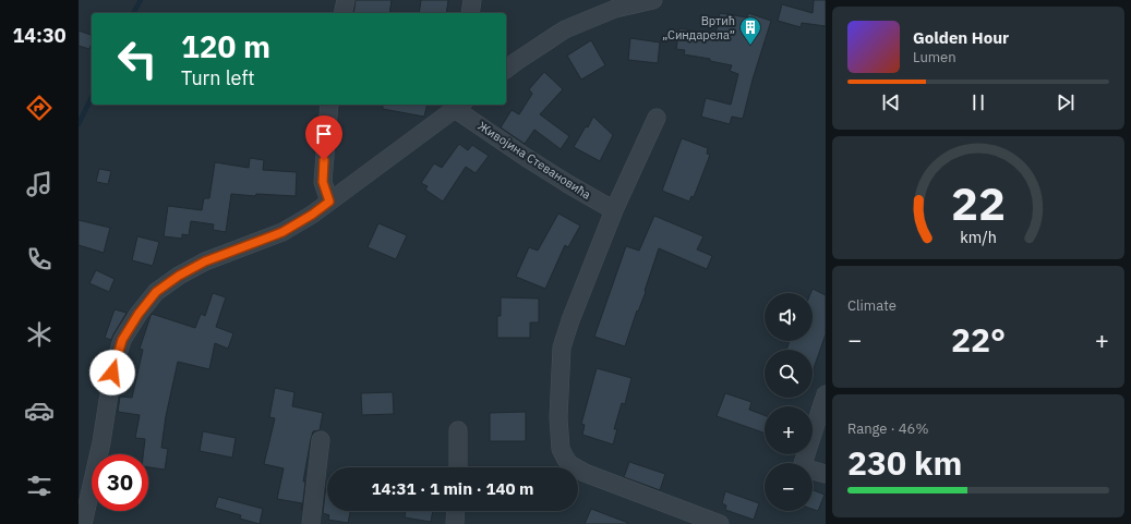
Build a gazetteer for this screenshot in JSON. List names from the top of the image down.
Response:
{
  "streets": {
    "street": ["Живојина Стевановића"]
  },
  "places": {
    "building": ["Вртић „Синдарела”"]
  },
  "page": {
    "tabs": "14:30",
    "turn": ["120 m", "Turn left"],
    "song": ["Golden Hour", "Lumen"],
    "tile": [
      "Climate",
      ["Range · 46%", "230 km"]
    ],
    "map_buttons": ["+", "−"],
    "heat": ["−", "22°", "+"],
    "limit": "30",
    "trip": "14:31 · 1 min · 140 m",
    "gauge": ["22", "km/h"]
  }
}
